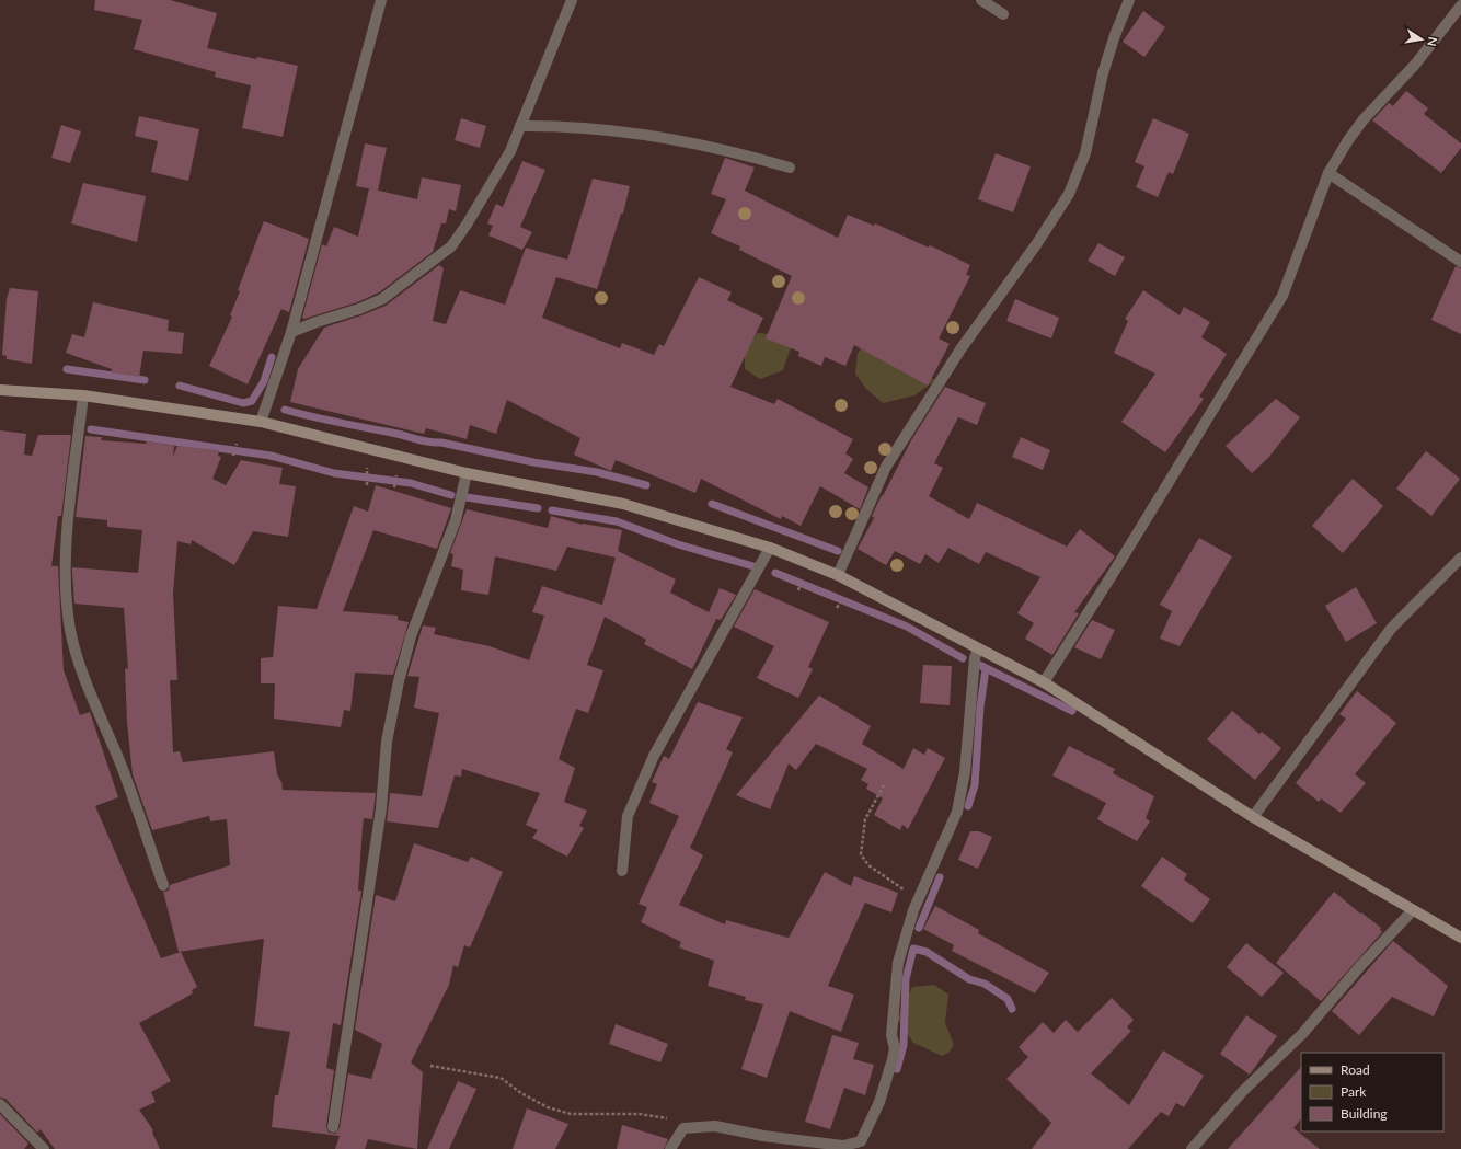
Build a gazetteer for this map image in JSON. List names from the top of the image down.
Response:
{
  "legend": ["Road", "Park", "Building"],
  "north": "right"
}
